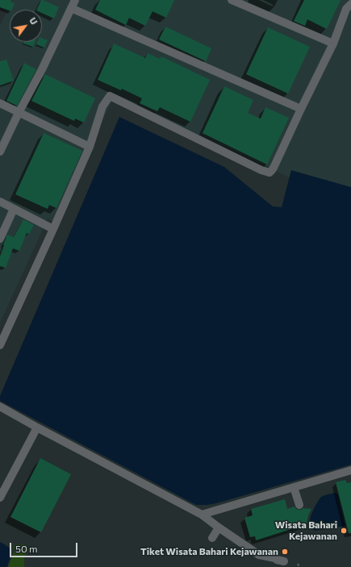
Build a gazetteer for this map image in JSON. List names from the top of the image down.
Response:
{
  "places": ["Wisata Bahari Kejawanan", "Tiket Wisata Bahari Kejawanan"],
  "scale_bar": "50 m",
  "north": "top right"
}
